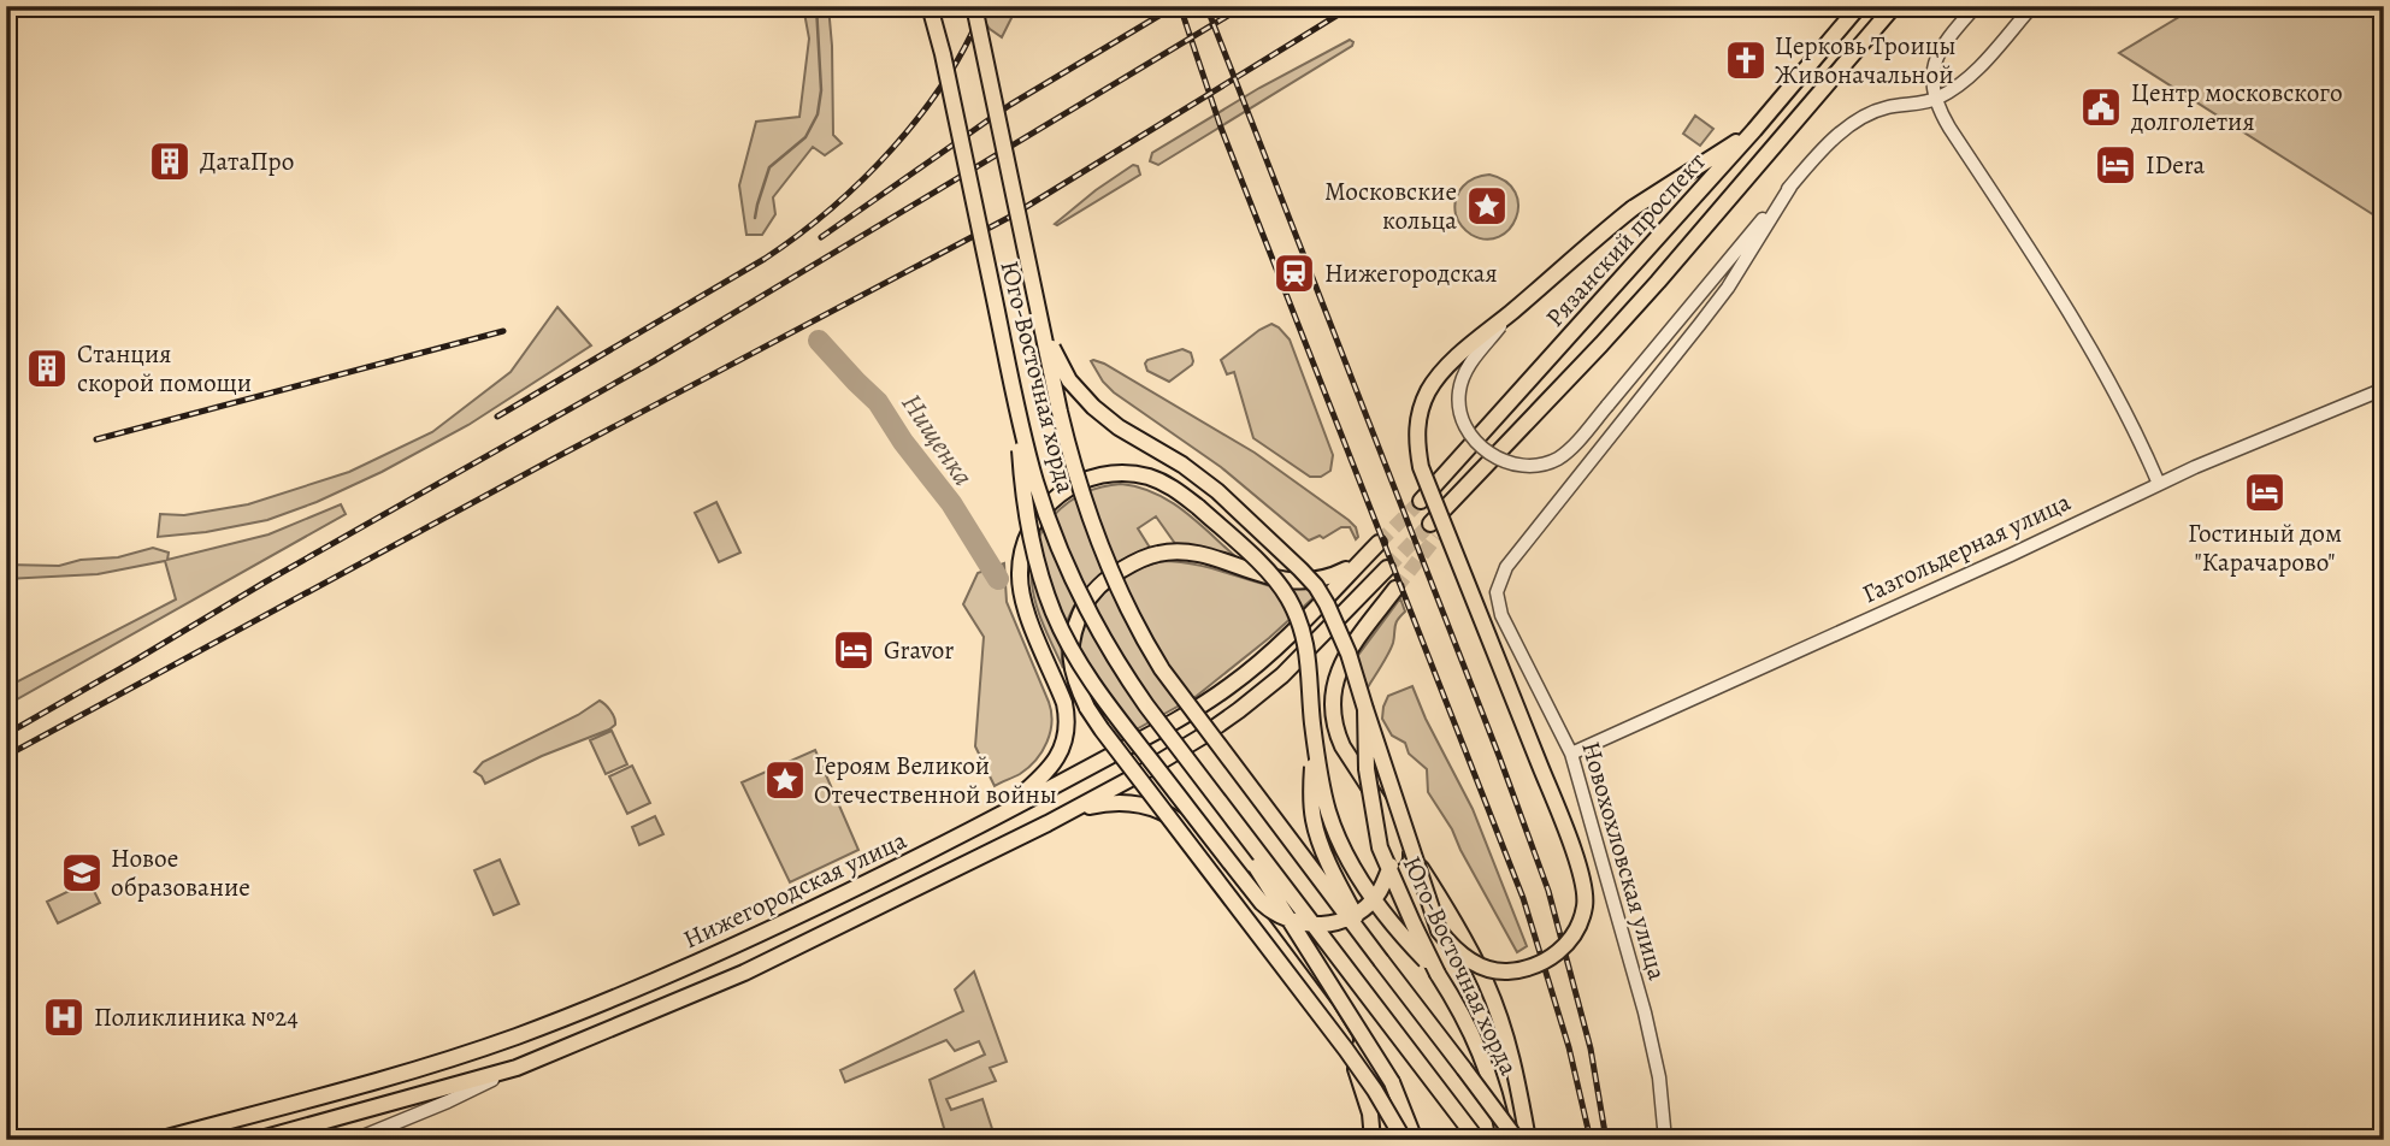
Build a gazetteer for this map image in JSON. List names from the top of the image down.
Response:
{
  "streets": {
    "main road": ["Рязанский проспект", "Юго-Восточная хорда", "Нижегородская улица"],
    "street": ["Газгольдерная улица", "Новохохловская улица"]
  },
  "crossings": [
    ["Газгольдерная улица", "Новохохловская улица"]
  ],
  "water": ["Нищенка"],
  "places": {
    "church": ["Церковь Троицы Живоначальной"],
    "public building": ["Центр московского долголетия"],
    "building": ["ДатаПро", "Станция скорой помощи"],
    "hotel": ["IDera", "Гостиный дом \"Карачарово\"", "Gravor"],
    "place": ["Московские кольца", "Героям Великой Отечественной войны"],
    "station": ["Нижегородская"],
    "school or university": ["Новое образование"],
    "hospital": ["Поликлиника №24"]
  }
}
